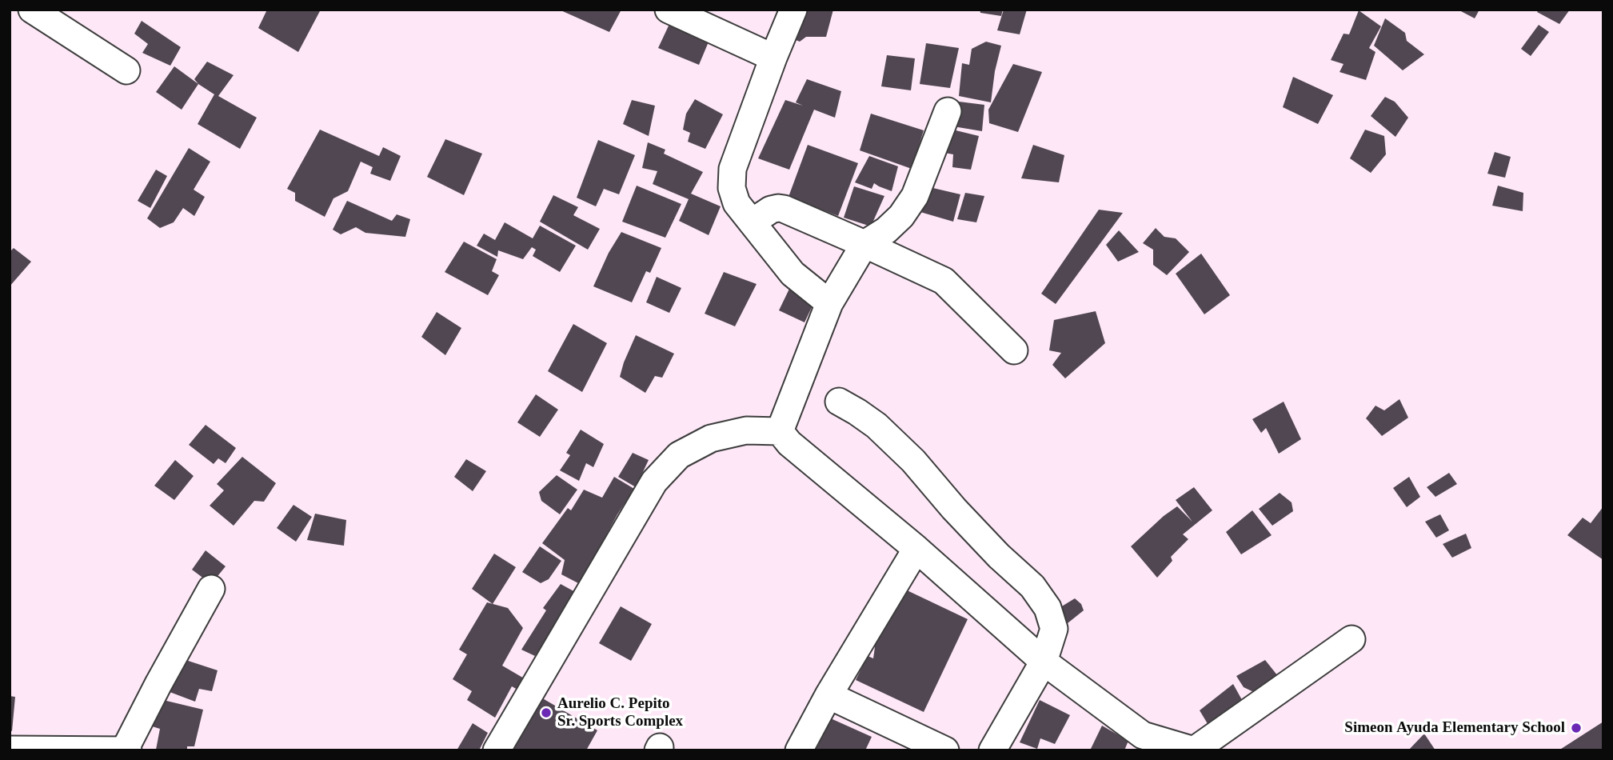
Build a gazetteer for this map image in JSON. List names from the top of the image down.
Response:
{
  "places": ["Aurelio C. Pepito Sr. Sports Complex", "Simeon Ayuda Elementary School"]
}
